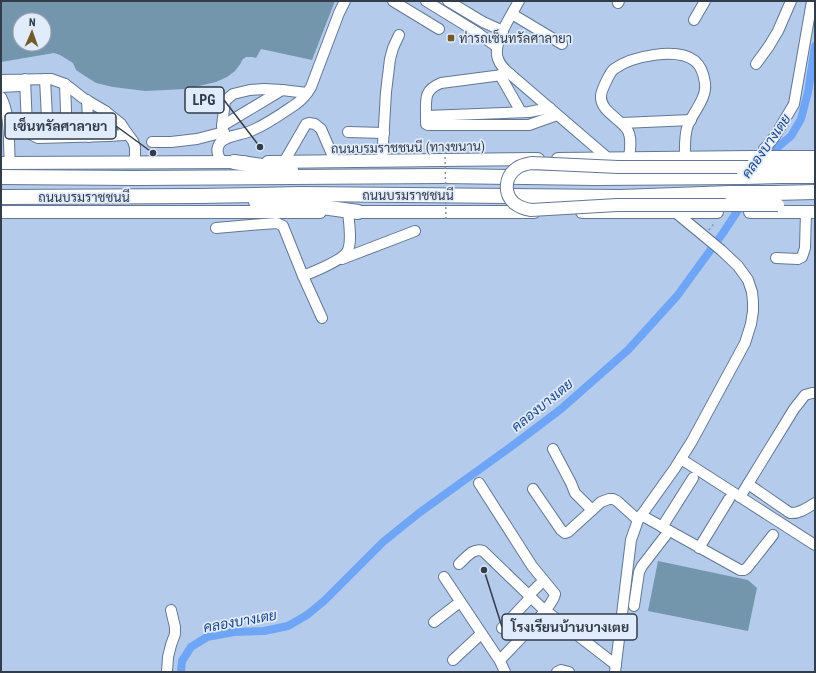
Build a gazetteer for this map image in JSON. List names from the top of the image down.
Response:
{
  "streets": {
    "highway": ["ถนนบรมราชชนนี"],
    "main road": ["ถนนบรมราชชนนี (ทางขนาน)"]
  },
  "crossings": [
    ["ถนนบรมราชชนนี (ทางขนาน)", "ถนนบรมราชชนนี"]
  ],
  "water": ["คลองบางเตย"],
  "places": {
    "transit": ["ท่ารถเซ็นทรัลศาลายา"],
    "other": ["LPG", "เซ็นทรัลศาลายา", "โรงเรียนบ้านบางเตย"]
  },
  "north": "top"
}
